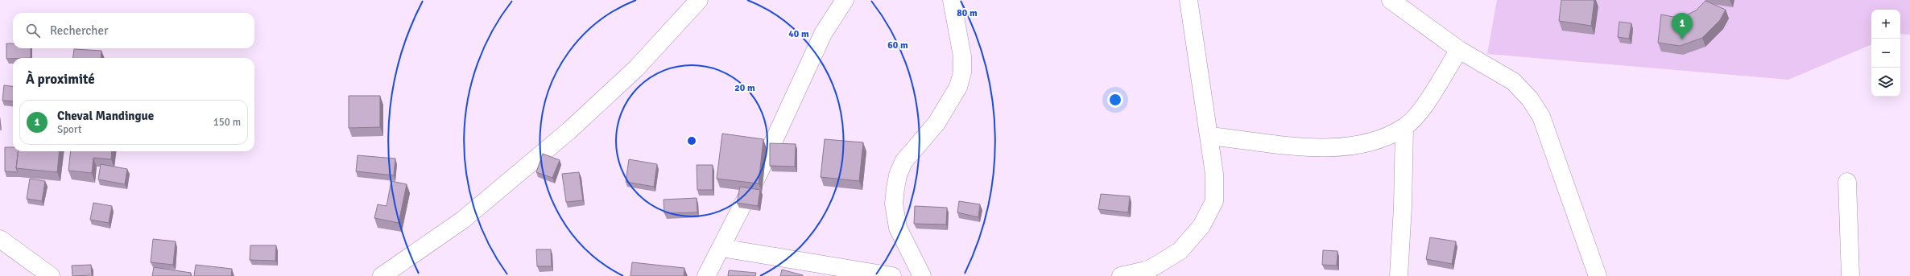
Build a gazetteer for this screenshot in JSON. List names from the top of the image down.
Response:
{
  "page": {
    "map_buttons": ["+", "−"],
    "pins": "1",
    "search": "Rechercher",
    "heading": "À proximité",
    "list": [
      {
        "mark": "1",
        "name": "Cheval Mandingue",
        "note": "Sport",
        "value": "150 m"
      }
    ]
  },
  "rings": [
    "80 m",
    "40 m",
    "60 m",
    "20 m"
  ]
}
